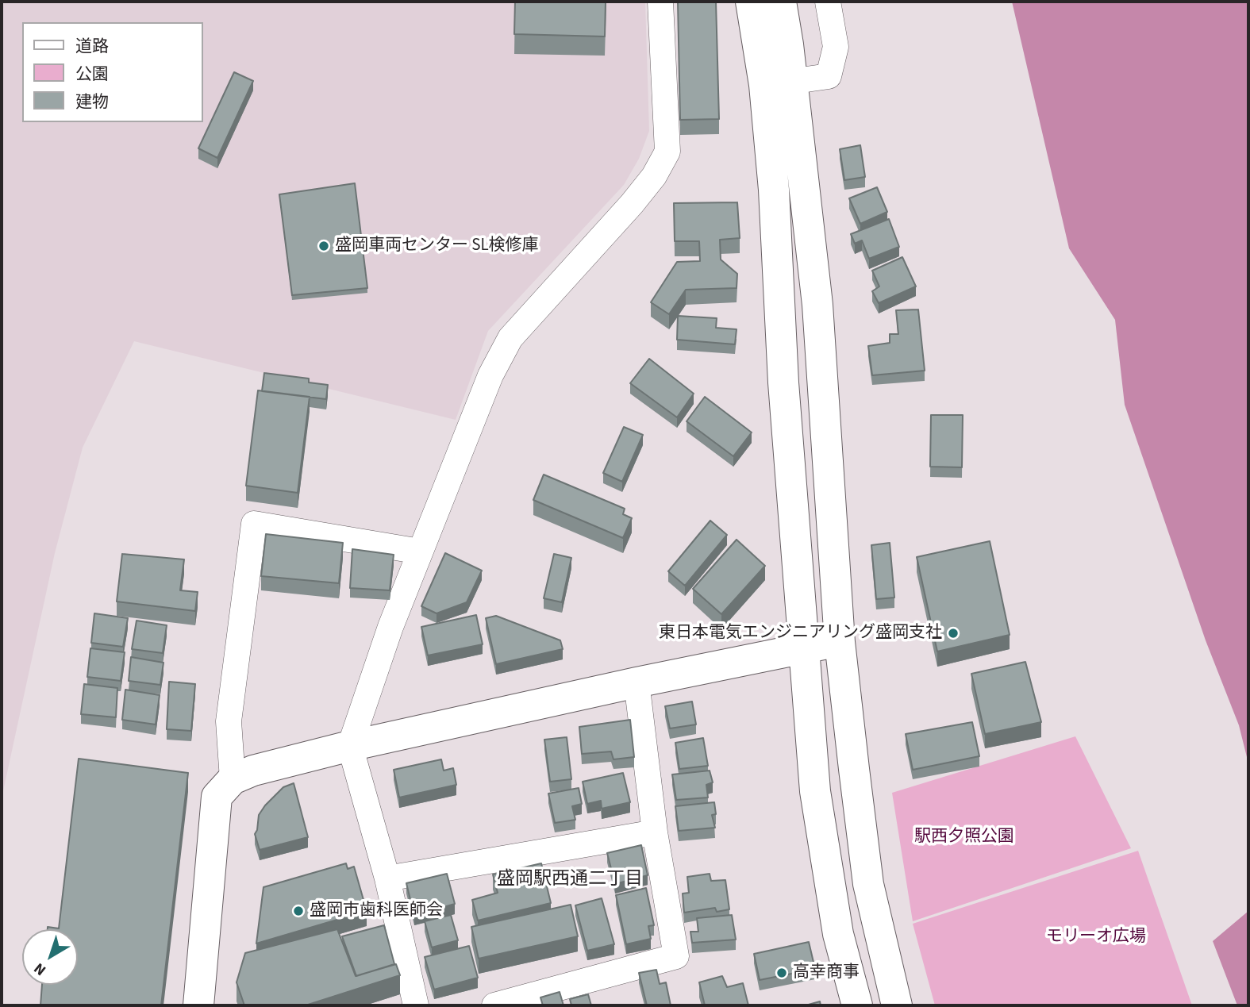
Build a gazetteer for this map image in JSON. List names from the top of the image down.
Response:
{
  "districts": ["盛岡駅西通二丁目"],
  "parks": ["駅西夕照公園", "モリーオ広場"],
  "places": [
    "盛岡車両センター SL検修庫",
    "東日本電気エンジニアリング盛岡支社",
    "盛岡市歯科医師会",
    "高幸商事"
  ],
  "legend": ["道路", "公園", "建物"],
  "north": "bottom left"
}
